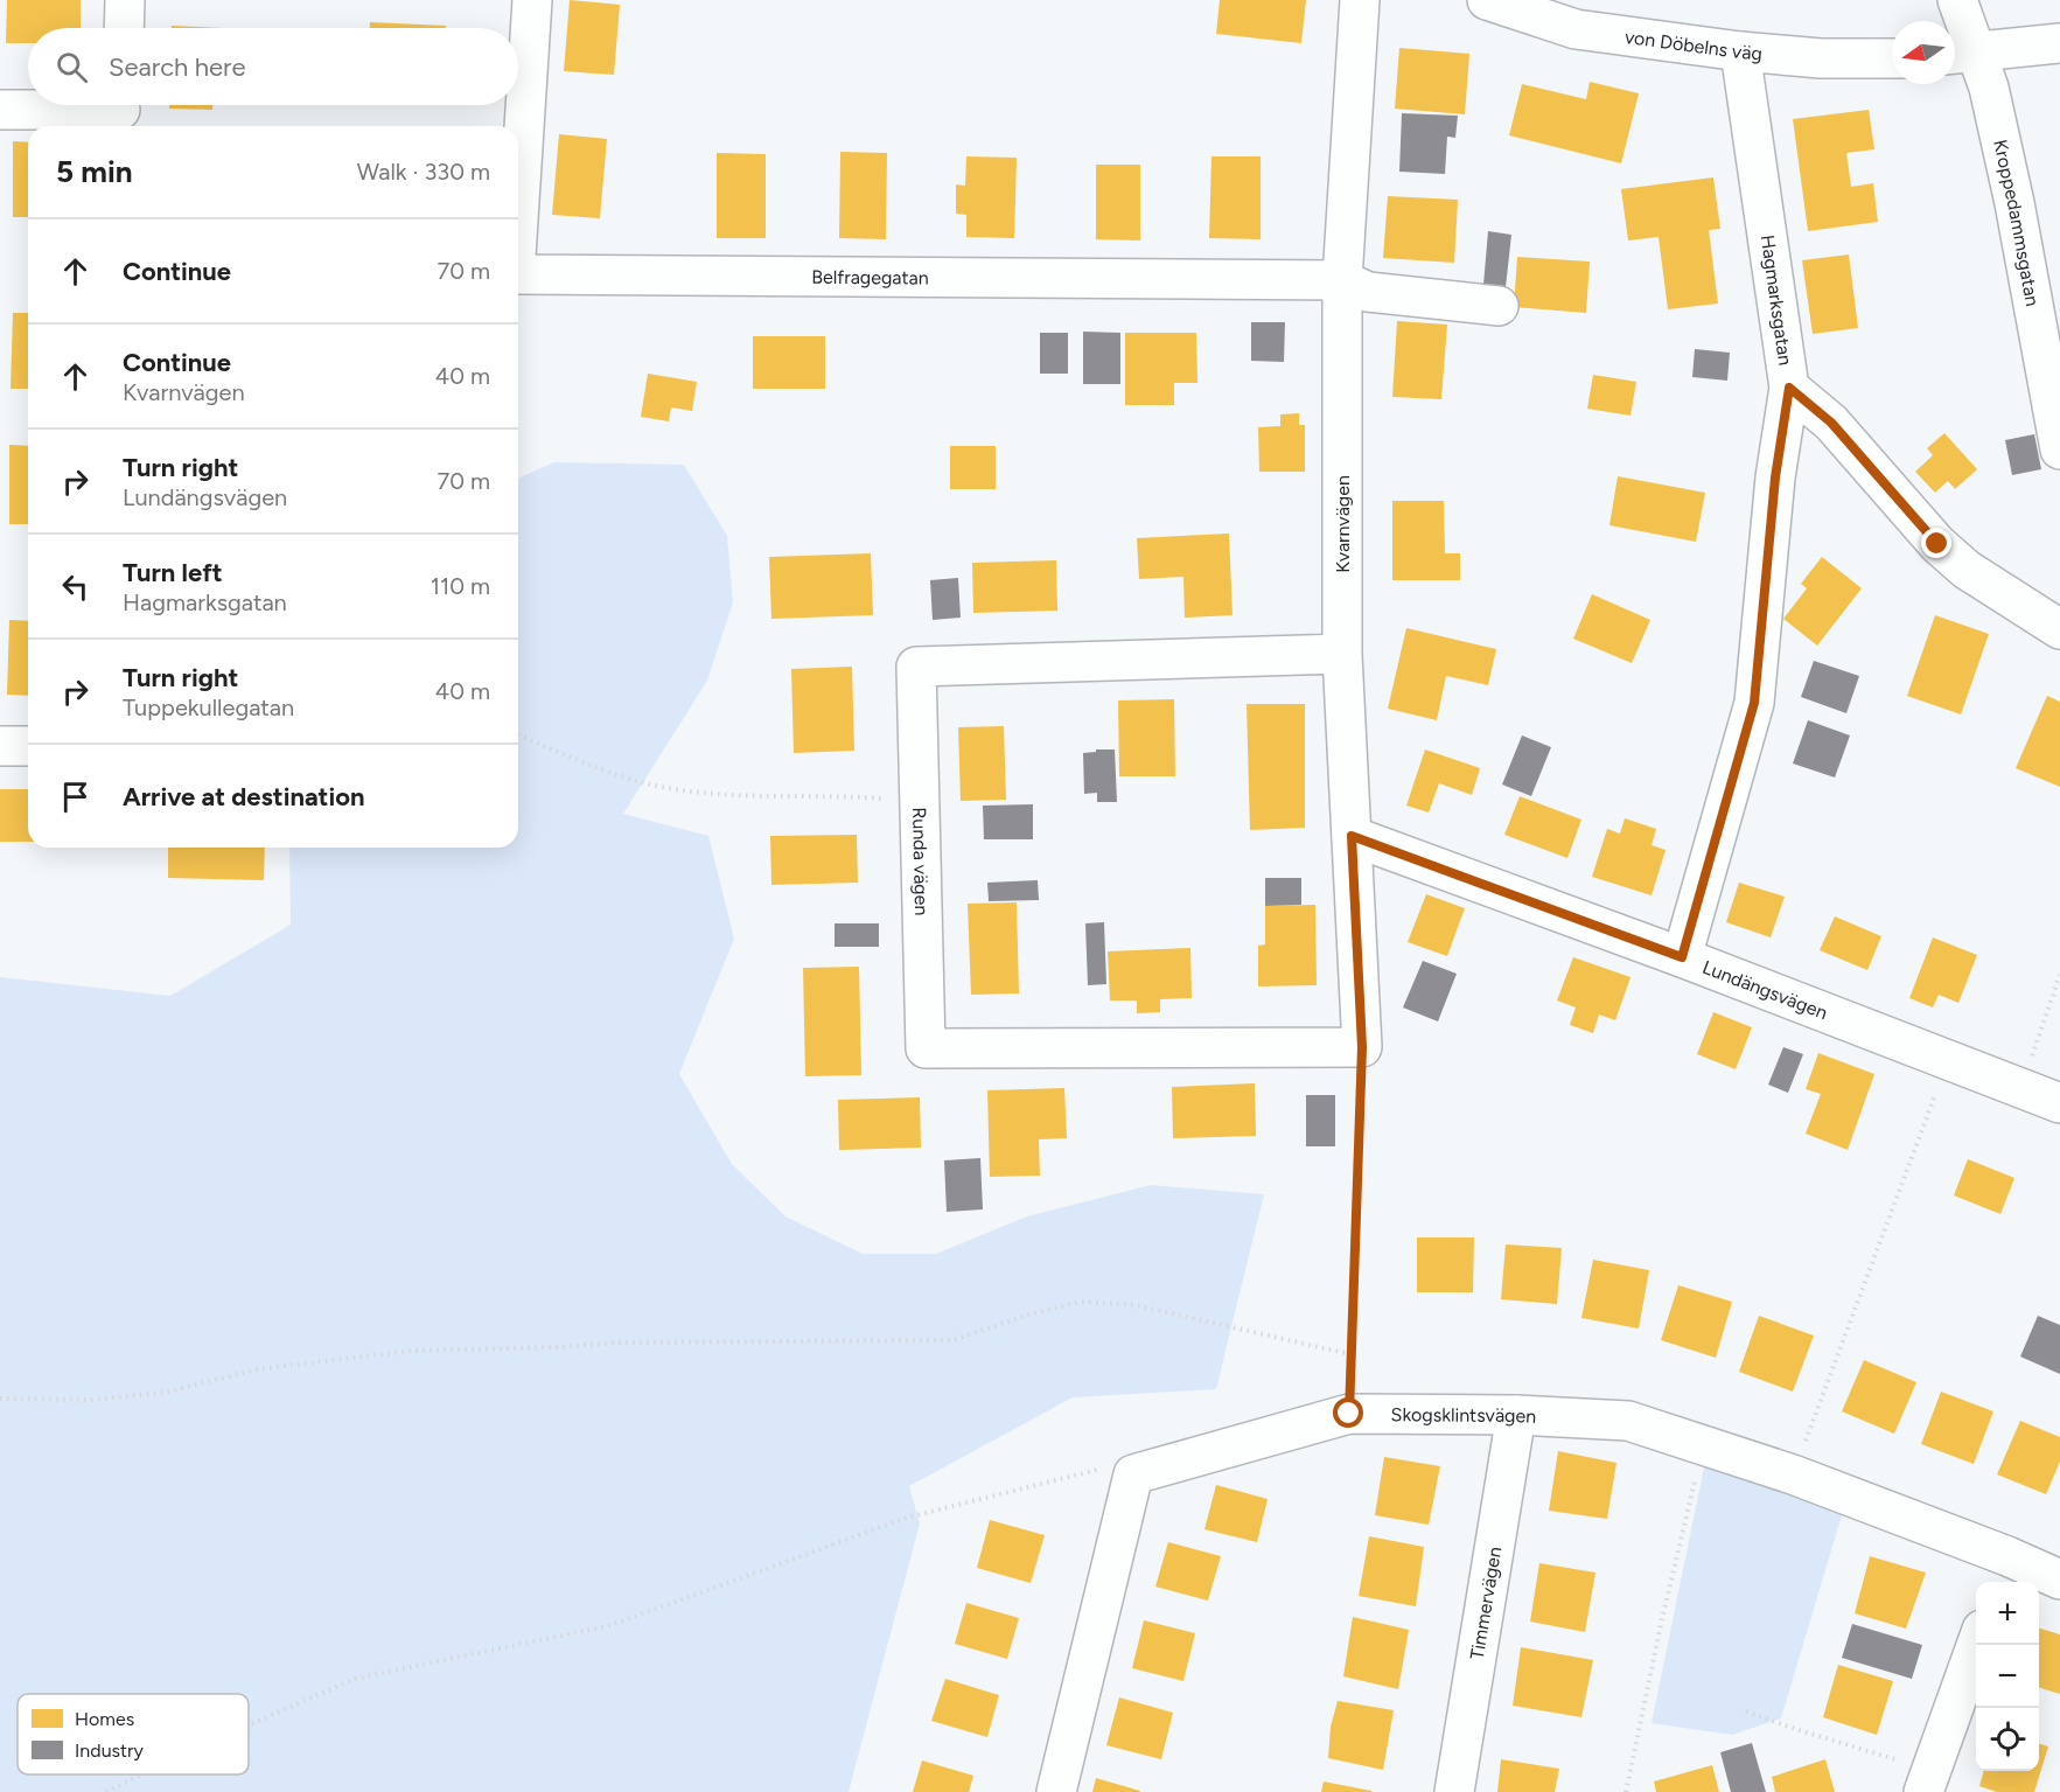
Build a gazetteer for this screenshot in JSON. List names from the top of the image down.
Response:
{
  "streets": {
    "street": [
      "von Döbelns väg",
      "Kroppedammsgatan",
      "Belfragegatan",
      "Hagmarksgatan",
      "Kvarnvägen",
      "Runda vägen",
      "Lundängsvägen",
      "Skogsklintsvägen",
      "Timmervägen"
    ]
  },
  "crossings": [
    ["von Döbelns väg", "Hagmarksgatan"],
    ["Belfragegatan", "Kvarnvägen"],
    ["Hagmarksgatan", "Lundängsvägen"],
    ["Kvarnvägen", "Runda vägen"],
    ["Kvarnvägen", "Lundängsvägen"],
    ["Skogsklintsvägen", "Timmervägen"]
  ],
  "legend": ["Homes", "Industry"],
  "north": "left",
  "page": {
    "search": "Search here",
    "heading": ["5 min", "Walk · 330 m"],
    "list": [
      ["Continue", "70 m"],
      ["Continue", "Kvarnvägen", "40 m"],
      ["Turn right", "Lundängsvägen", "70 m"],
      ["Turn left", "Hagmarksgatan", "110 m"],
      ["Turn right", "Tuppekullegatan", "40 m"],
      "Arrive at destination"
    ],
    "map_buttons": ["+", "−"]
  }
}
